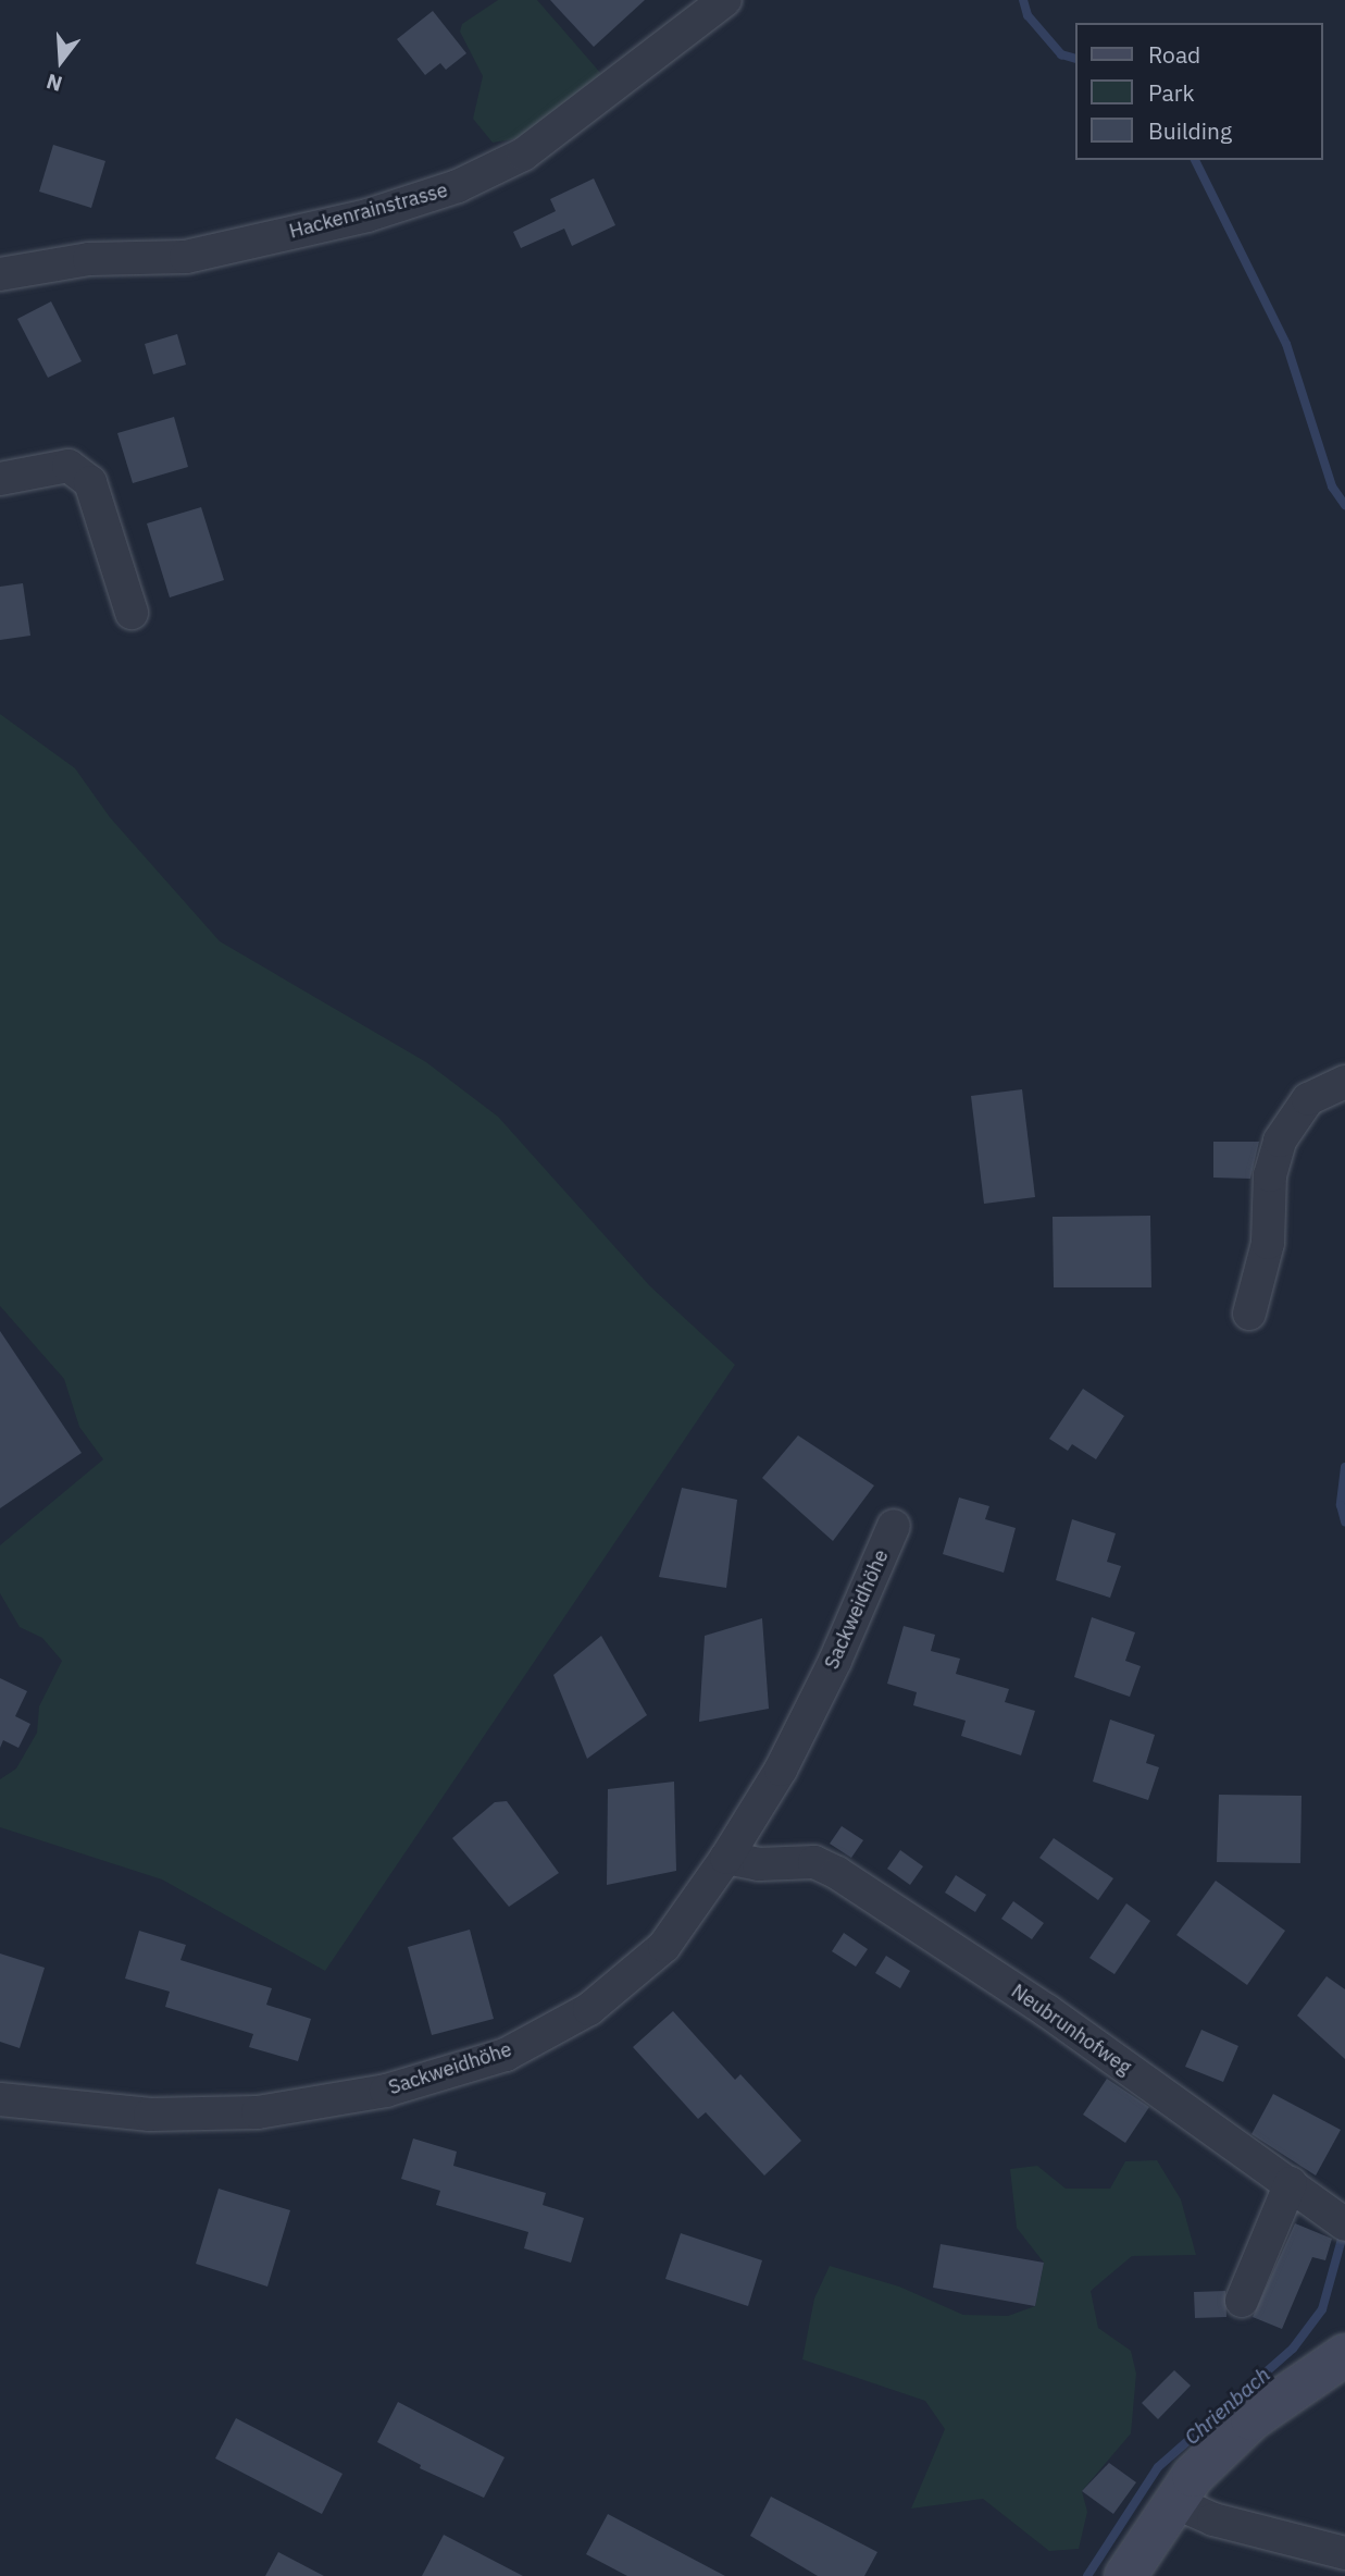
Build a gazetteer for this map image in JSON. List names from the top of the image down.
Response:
{
  "streets": {
    "street": ["Hackenrainstrasse", "Sackweidhöhe", "Neubrunhofweg"]
  },
  "crossings": [
    ["Sackweidhöhe", "Neubrunhofweg"]
  ],
  "water": ["Chrienbach"],
  "legend": ["Road", "Park", "Building"],
  "north": "bottom"
}
